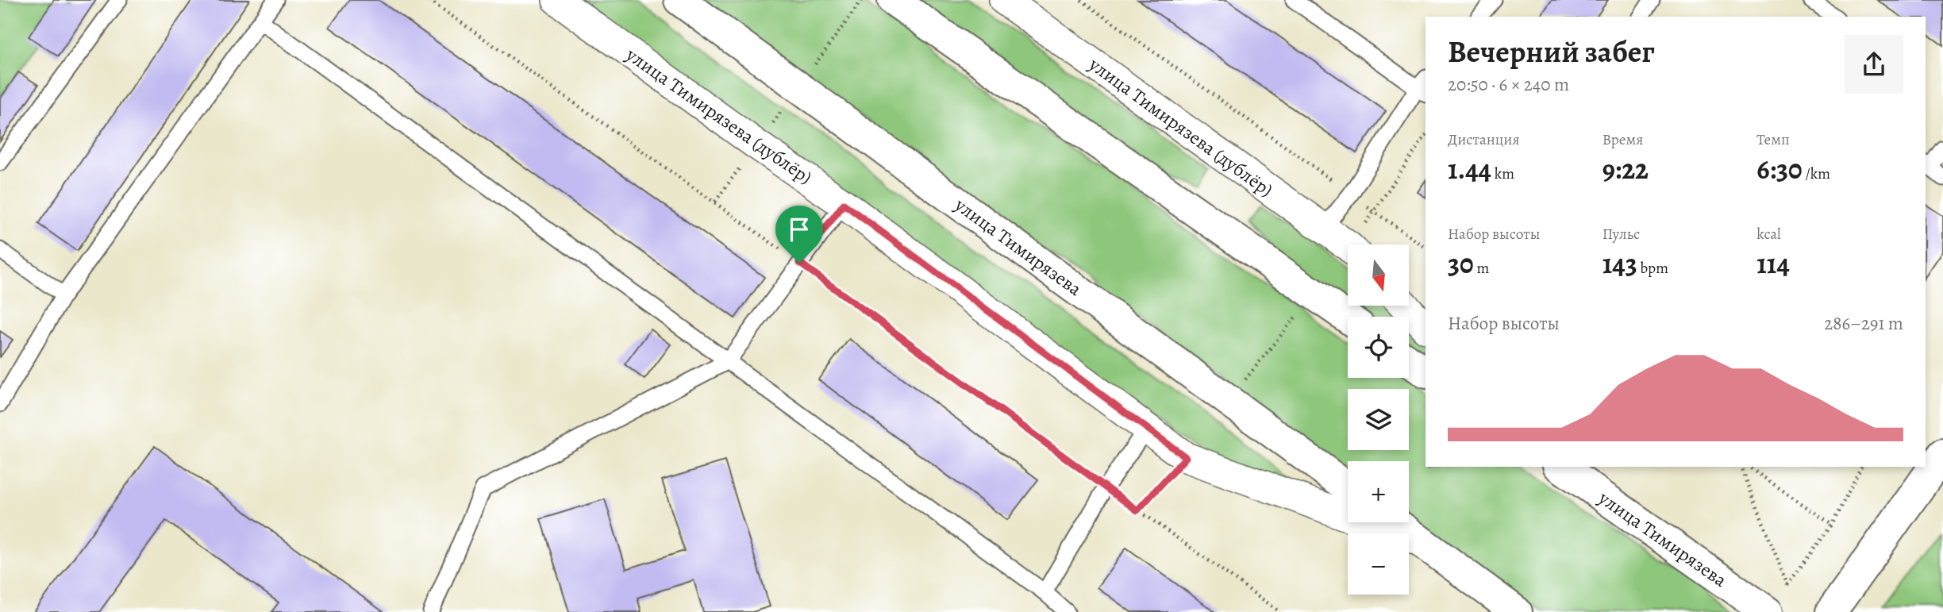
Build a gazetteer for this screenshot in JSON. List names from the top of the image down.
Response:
{
  "streets": {
    "main road": ["улица Тимирязева"],
    "street": ["улица Тимирязева (дублёр)"]
  },
  "north": "bottom",
  "page": {
    "heading": ["Вечерний забег", "20:50 · 6 × 240 m"],
    "stats": [
      ["Дистанция", "1.44 km"],
      ["Время", "9:22"],
      ["Темп", "6:30 /km"],
      ["Набор высоты", "30 m"],
      ["Пульс", "143 bpm"],
      ["kcal", "114"]
    ],
    "map_buttons": ["+", "−"],
    "chart": ["Набор высоты", "286–291 m"]
  }
}
